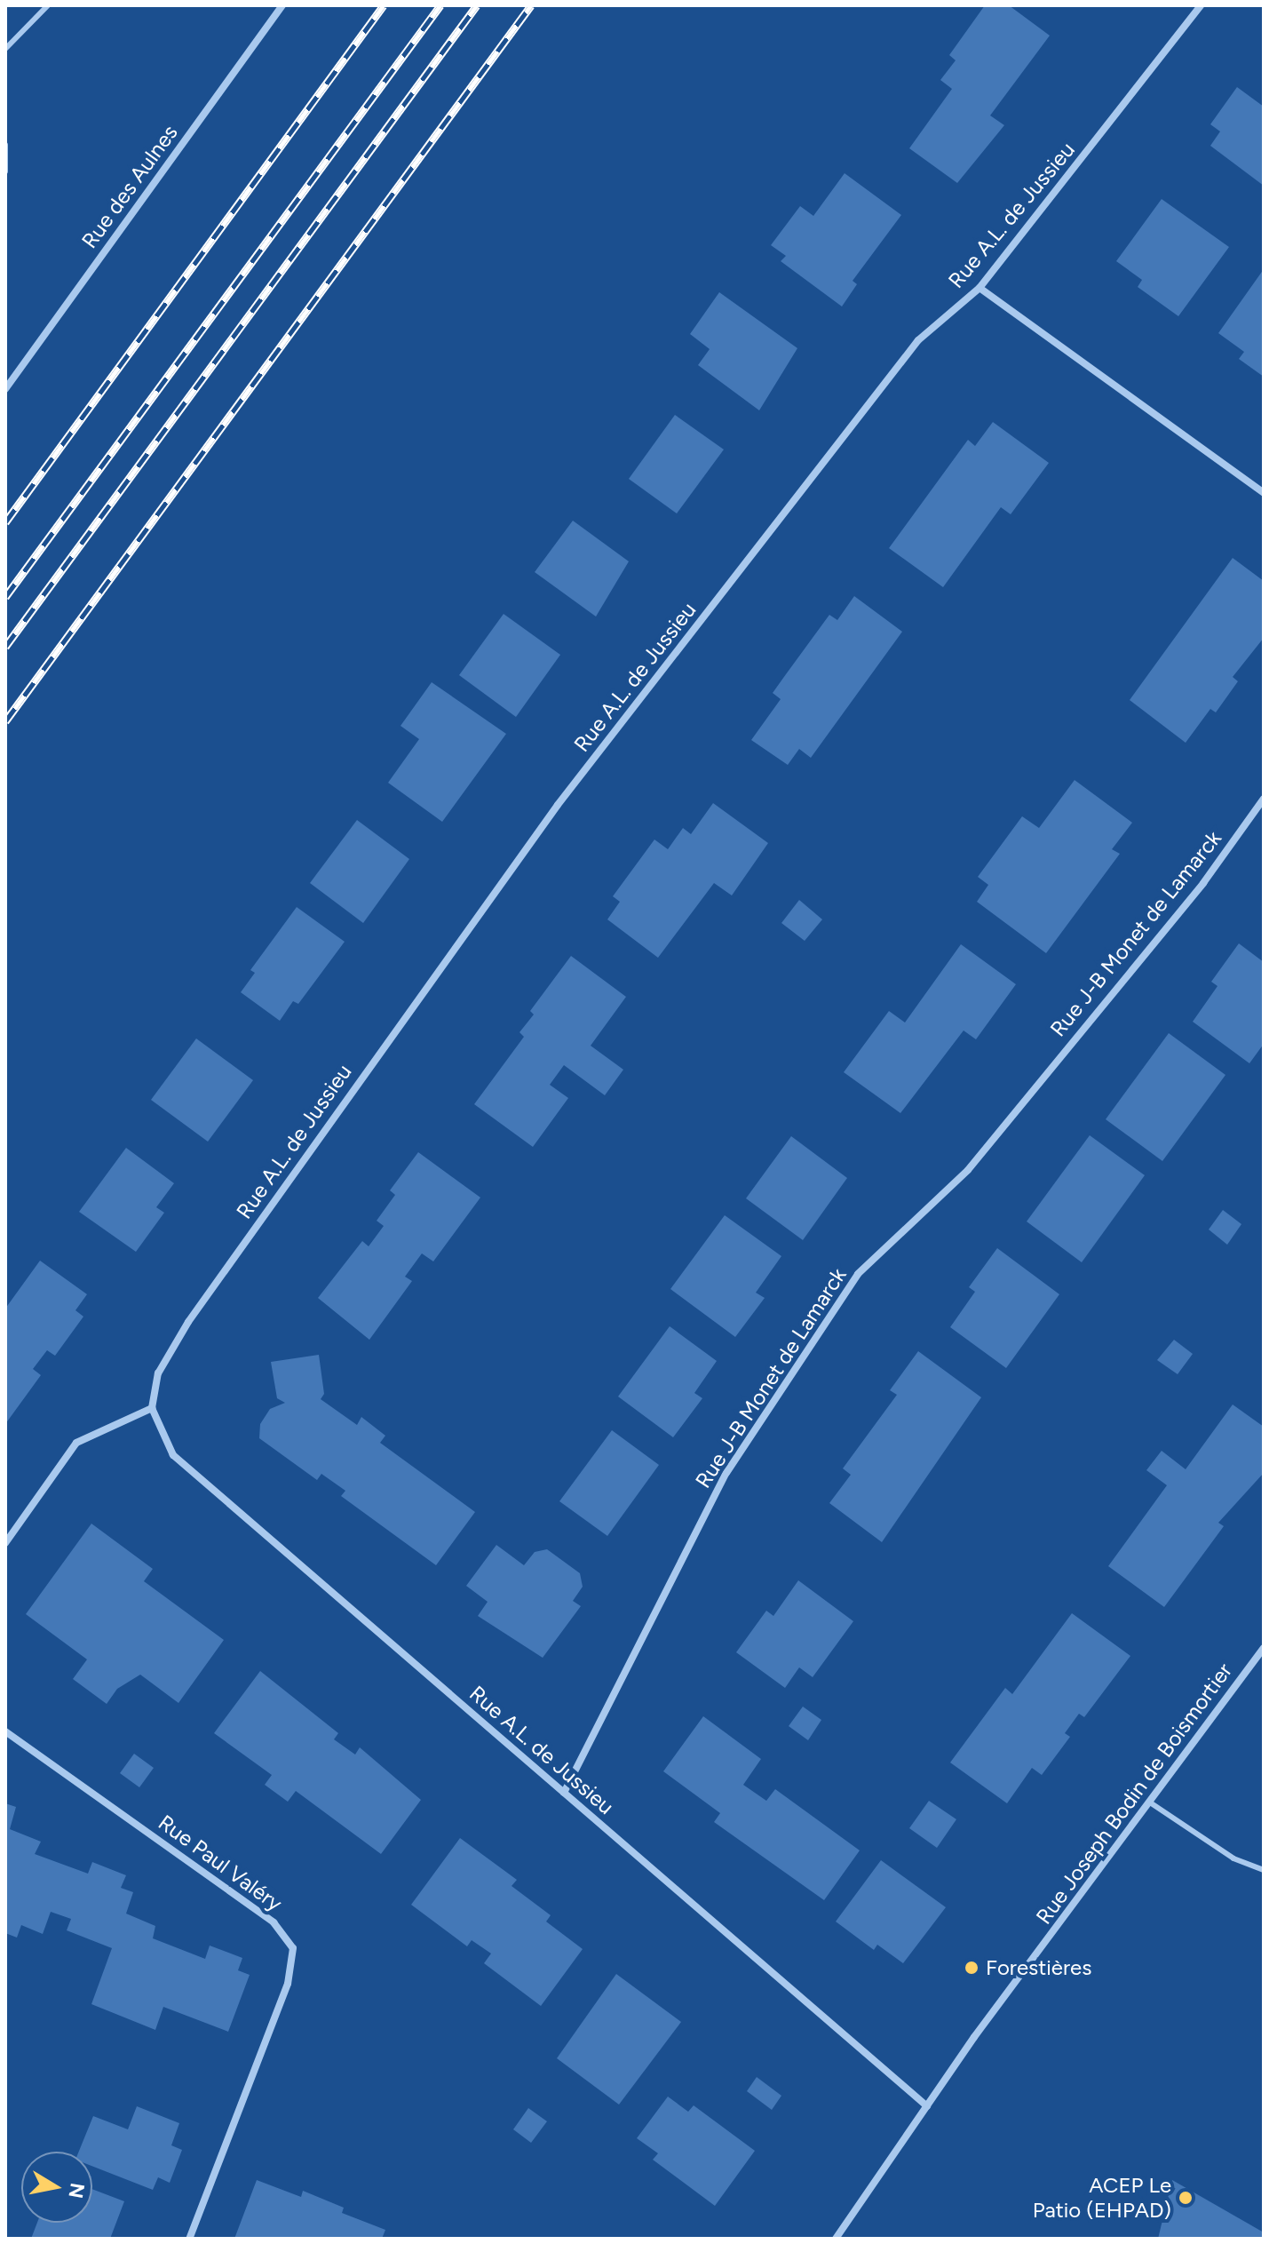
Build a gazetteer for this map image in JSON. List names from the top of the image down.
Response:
{
  "streets": {
    "street": [
      "Rue des Aulnes",
      "Rue A.L. de Jussieu",
      "Rue J-B Monet de Lamarck",
      "Rue Joseph Bodin de Boismortier",
      "Rue Paul Valéry"
    ]
  },
  "crossings": [
    ["Rue A.L. de Jussieu", "Rue J-B Monet de Lamarck"],
    ["Rue A.L. de Jussieu", "Rue Joseph Bodin de Boismortier"]
  ],
  "places": ["Forestières", "ACEP Le Patio (EHPAD)"],
  "north": "right"
}
